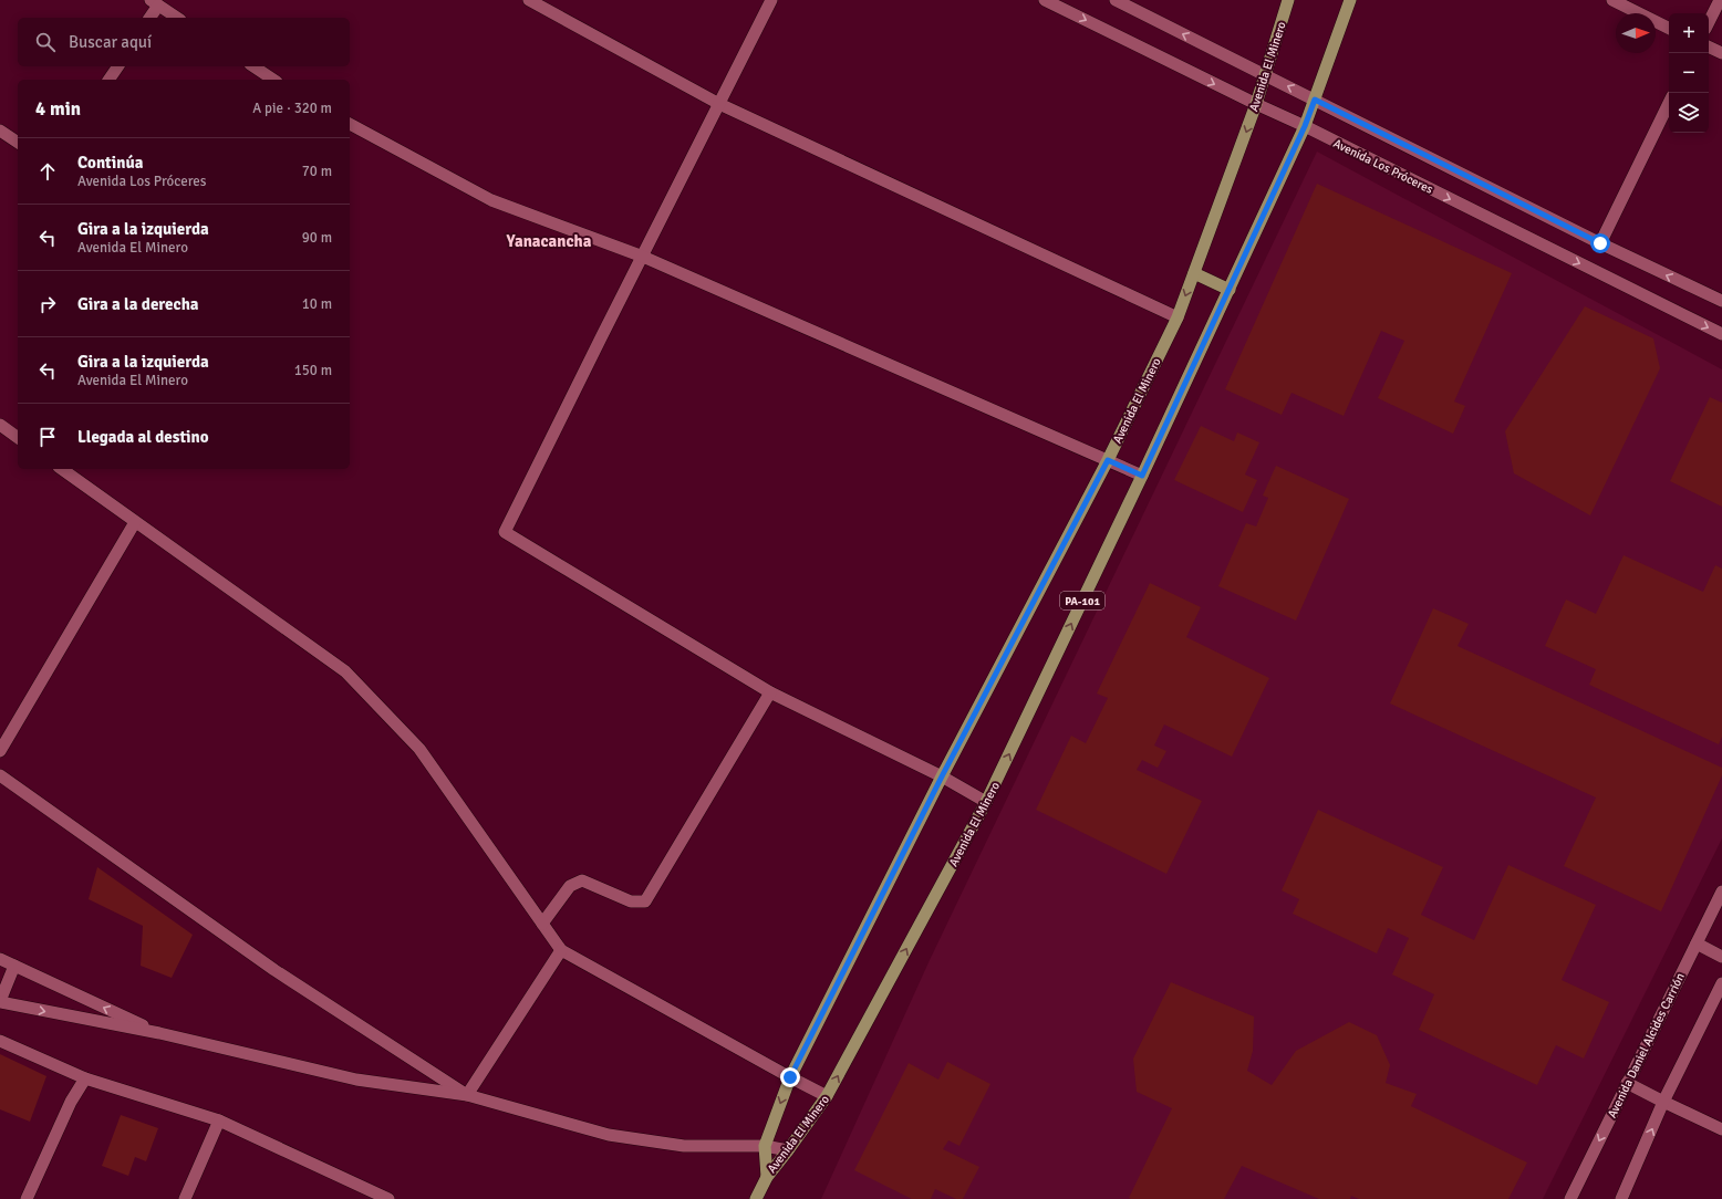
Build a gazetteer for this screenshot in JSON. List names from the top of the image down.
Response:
{
  "streets": {
    "main road": ["Avenida El Minero", "PA-101"],
    "street": ["Avenida Los Próceres", "Avenida Daniel Alcides Carrión"]
  },
  "crossings": [
    ["Avenida El Minero", "Avenida Los Próceres"],
    ["Avenida El Minero", "PA-101"]
  ],
  "districts": ["Yanacancha"],
  "north": "right",
  "page": {
    "map_buttons": ["+", "−"],
    "search": "Buscar aquí",
    "heading": ["4 min", "A pie · 320 m"],
    "list": [
      ["Continúa", "Avenida Los Próceres", "70 m"],
      ["Gira a la izquierda", "Avenida El Minero", "90 m"],
      ["Gira a la derecha", "10 m"],
      ["Gira a la izquierda", "Avenida El Minero", "150 m"],
      "Llegada al destino"
    ]
  }
}
